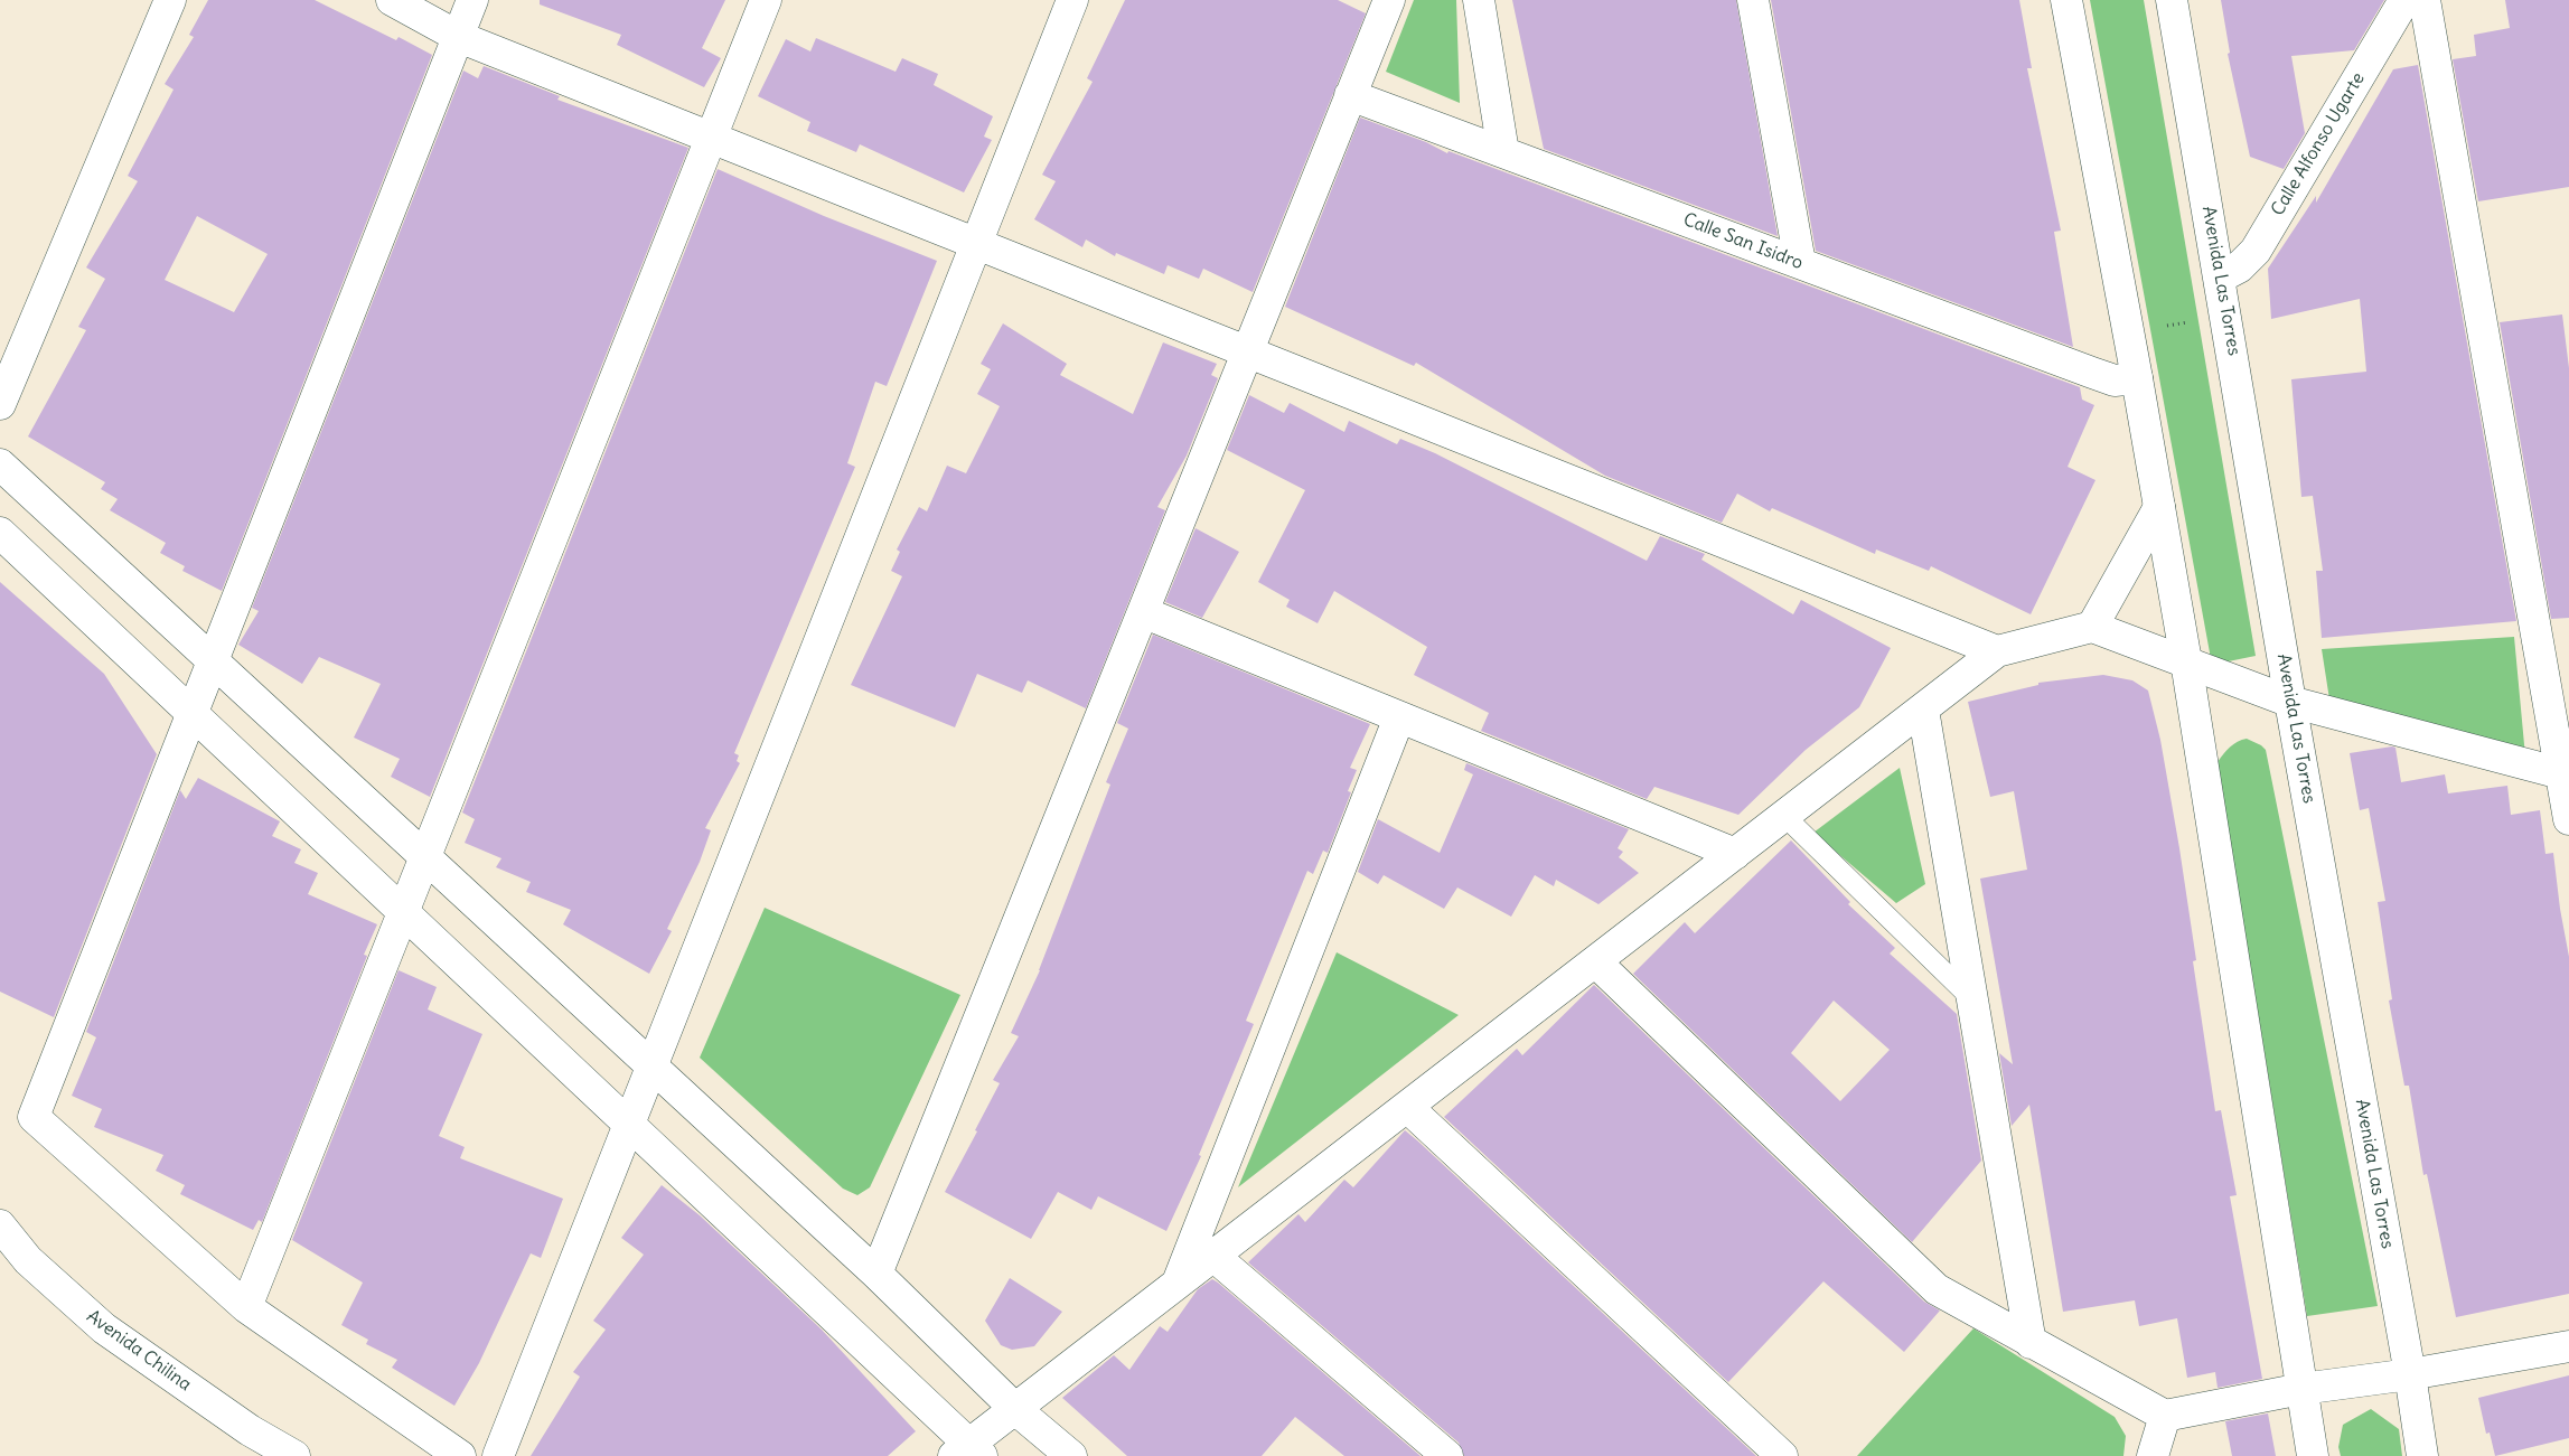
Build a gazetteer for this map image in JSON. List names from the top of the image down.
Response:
{
  "streets": {
    "street": [
      "Calle Alfonso Ugarte",
      "Calle San Isidro",
      "Avenida Las Torres",
      "Avenida Chilina"
    ]
  },
  "crossings": [
    ["Calle Alfonso Ugarte", "Avenida Las Torres"]
  ]
}
